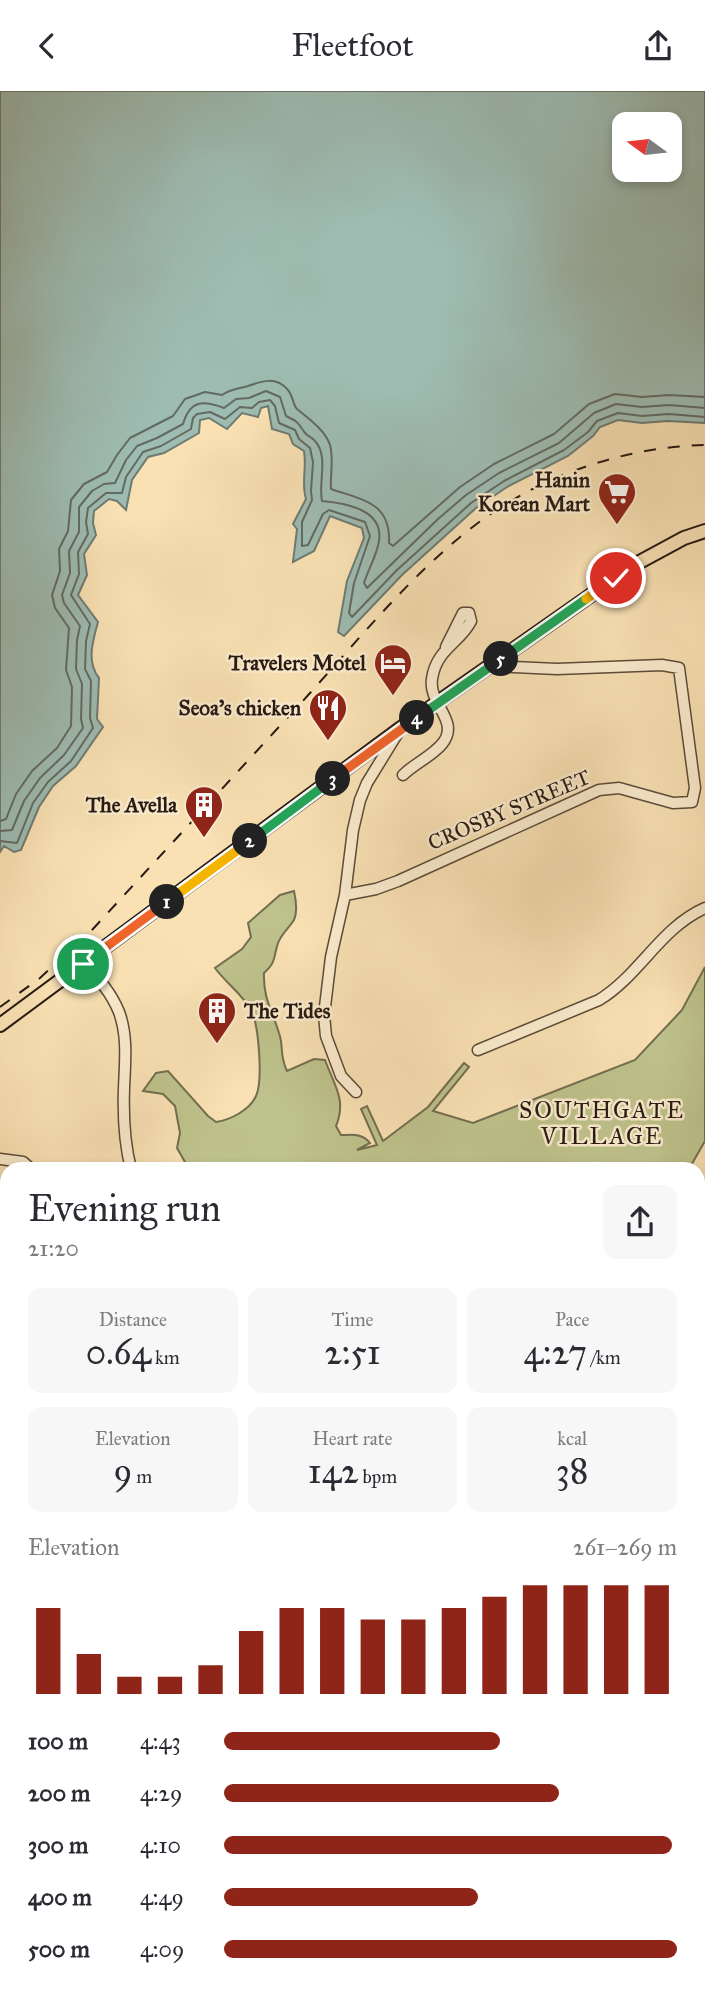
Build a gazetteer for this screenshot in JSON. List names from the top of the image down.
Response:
{
  "streets": {
    "street": ["CROSBY STREET"]
  },
  "districts": ["SOUTHGATE VILLAGE"],
  "places": {
    "supermarket": ["Hanin Korean Mart"],
    "hotel": ["Travelers Motel"],
    "restaurant": ["Seoa’s chicken"],
    "building": ["The Avella", "The Tides"]
  },
  "north": "left",
  "page": {
    "header": "Fleetfoot",
    "pins": [
      "5",
      "4",
      "3",
      "2",
      "1"
    ],
    "heading": ["Evening run", "21:20"],
    "stats": [
      ["Distance", "0.64 km"],
      ["Time", "2:51"],
      ["Pace", "4:27 /km"],
      ["Elevation", "9 m"],
      ["Heart rate", "142 bpm"],
      ["kcal", "38"]
    ],
    "chart": ["Elevation", "261–269 m"],
    "list": [
      {
        "name": "100 m",
        "note": "4:43"
      },
      {
        "name": "200 m",
        "note": "4:29"
      },
      {
        "name": "300 m",
        "note": "4:10"
      },
      {
        "name": "400 m",
        "note": "4:49"
      },
      {
        "name": "500 m",
        "note": "4:09"
      }
    ]
  }
}
